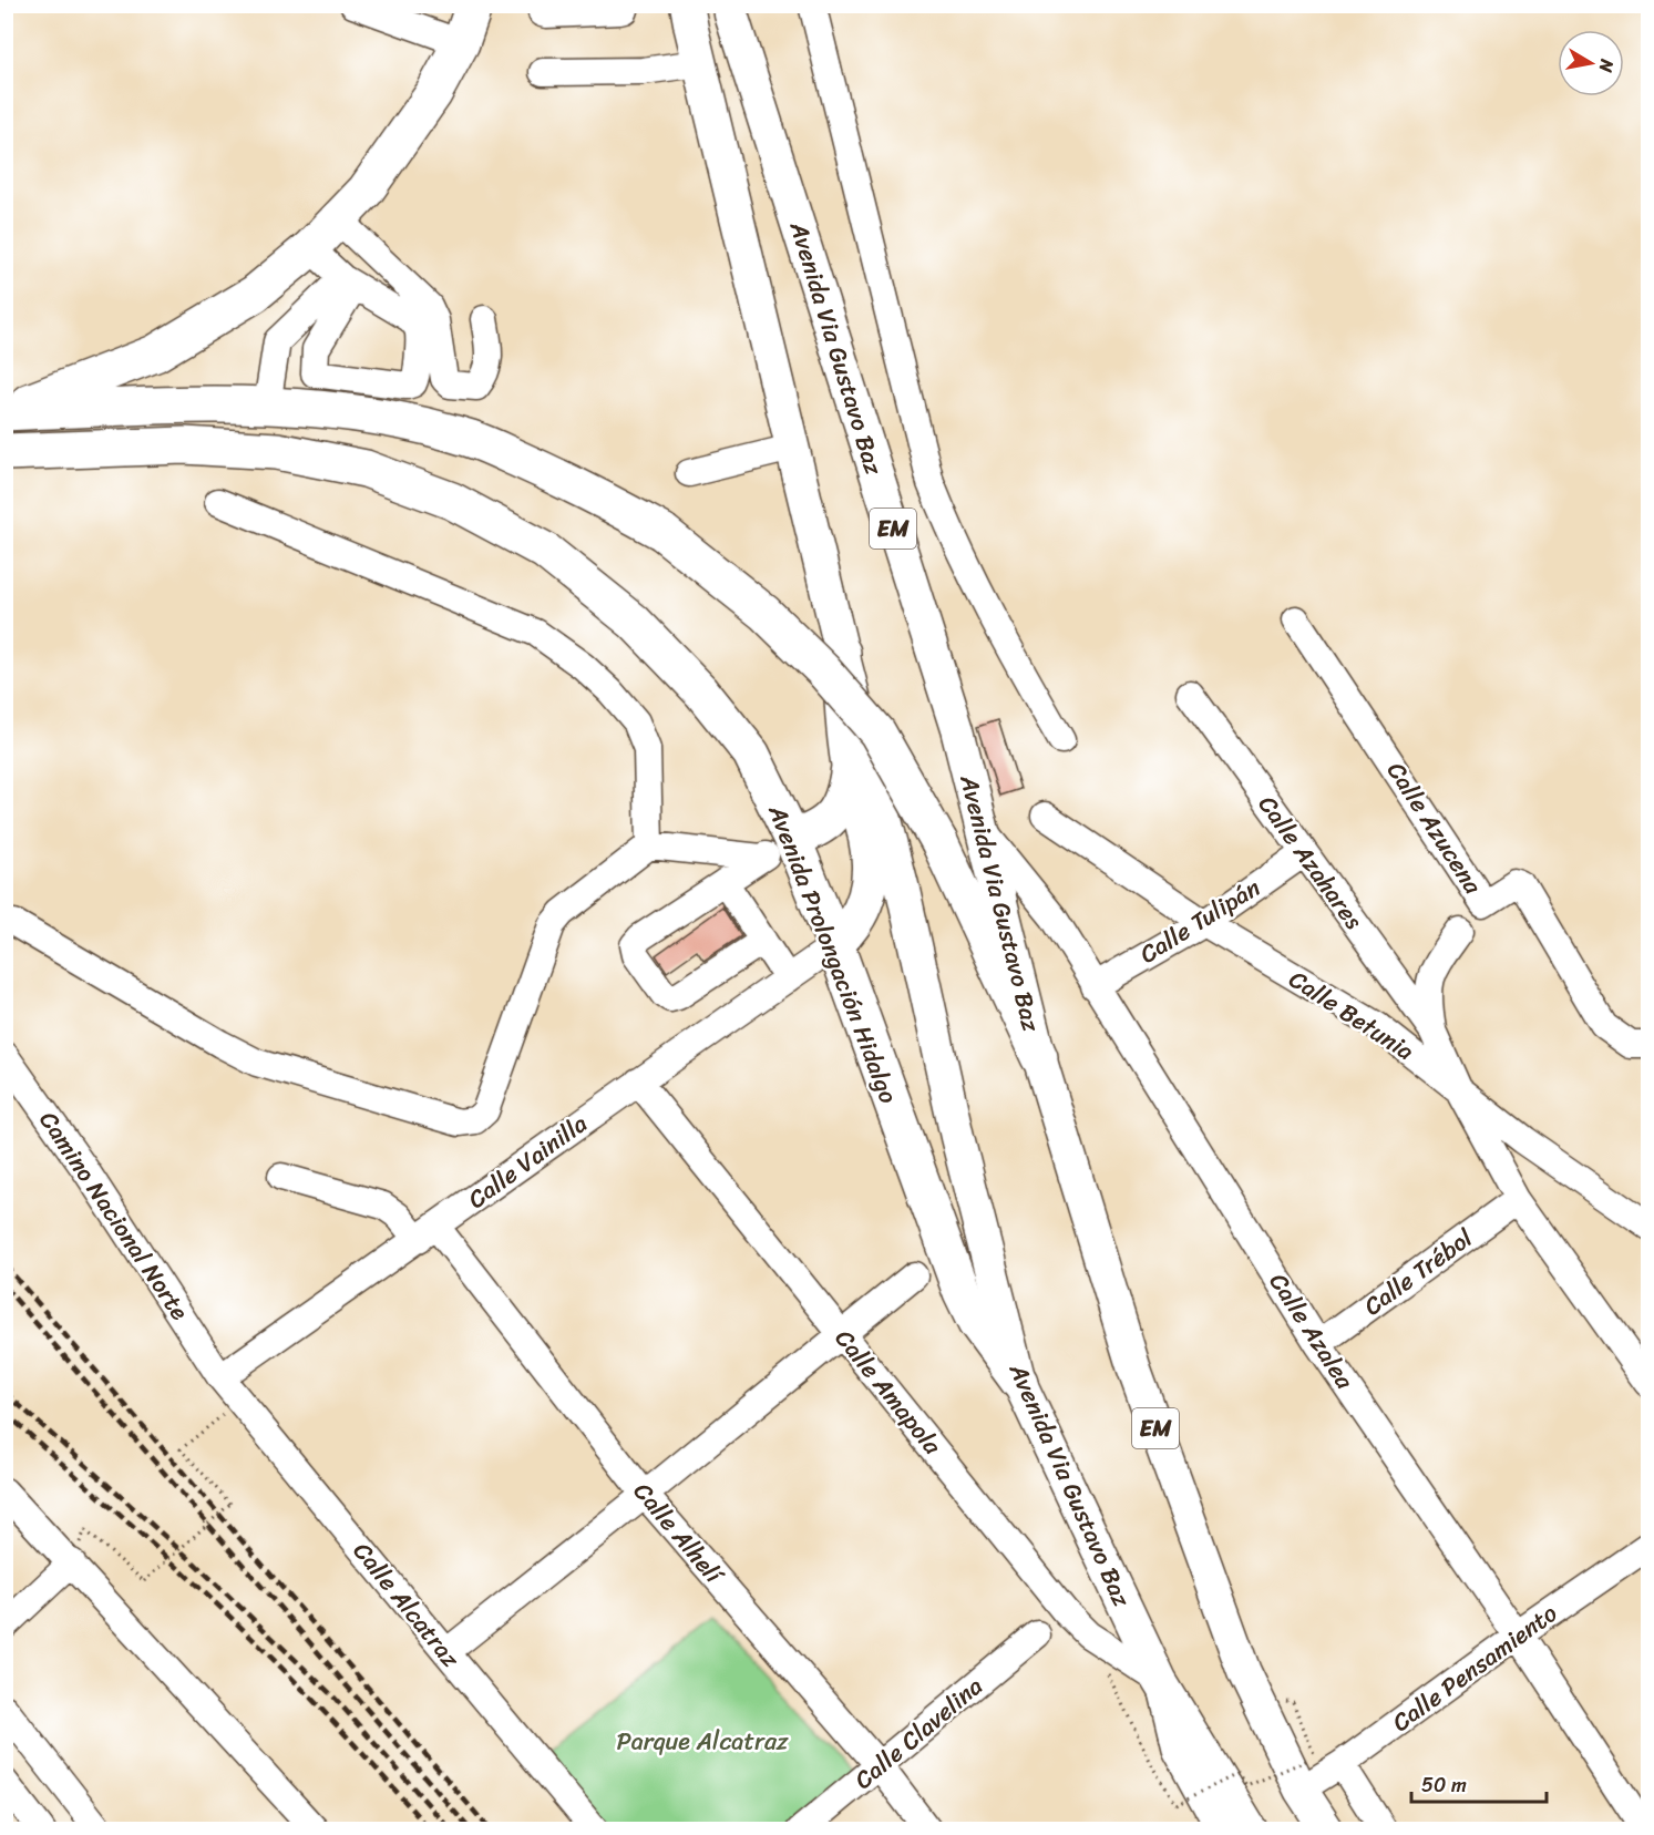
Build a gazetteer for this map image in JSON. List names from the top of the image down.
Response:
{
  "streets": {
    "highway": ["Avenida Prolongación Hidalgo"],
    "main road": ["Avenida Via Gustavo Baz", "EM"],
    "street": [
      "Calle Azucena",
      "Calle Azahares",
      "Calle Tulipán",
      "Calle Betunia",
      "Calle Vainilla",
      "Camino Nacional Norte",
      "Calle Trébol",
      "Calle Azalea",
      "Calle Amapola",
      "Calle Alhelí",
      "Calle Alcatraz",
      "Calle Pensamiento",
      "Calle Clavelina"
    ]
  },
  "crossings": [
    ["Avenida Via Gustavo Baz", "EM"],
    ["Avenida Via Gustavo Baz", "Avenida Prolongación Hidalgo"],
    ["Avenida Via Gustavo Baz", "Calle Azalea"],
    ["Avenida Via Gustavo Baz", "Calle Amapola"],
    ["Avenida Via Gustavo Baz", "Calle Pensamiento"],
    ["EM", "Calle Pensamiento"],
    ["Calle Azahares", "Calle Tulipán"],
    ["Calle Azahares", "Calle Betunia"],
    ["Calle Azahares", "Calle Trébol"],
    ["Calle Tulipán", "Calle Betunia"],
    ["Calle Tulipán", "Calle Azalea"],
    ["Avenida Prolongación Hidalgo", "Calle Vainilla"],
    ["Calle Vainilla", "Camino Nacional Norte"],
    ["Calle Vainilla", "Calle Amapola"],
    ["Calle Vainilla", "Calle Alhelí"],
    ["Calle Vainilla", "Calle Alcatraz"],
    ["Camino Nacional Norte", "Calle Alcatraz"],
    ["Calle Trébol", "Calle Azalea"],
    ["Calle Azalea", "Calle Pensamiento"],
    ["Calle Alhelí", "Calle Clavelina"]
  ],
  "parks": ["Parque Alcatraz"],
  "scale_bar": "50 m",
  "north": "right"
}
